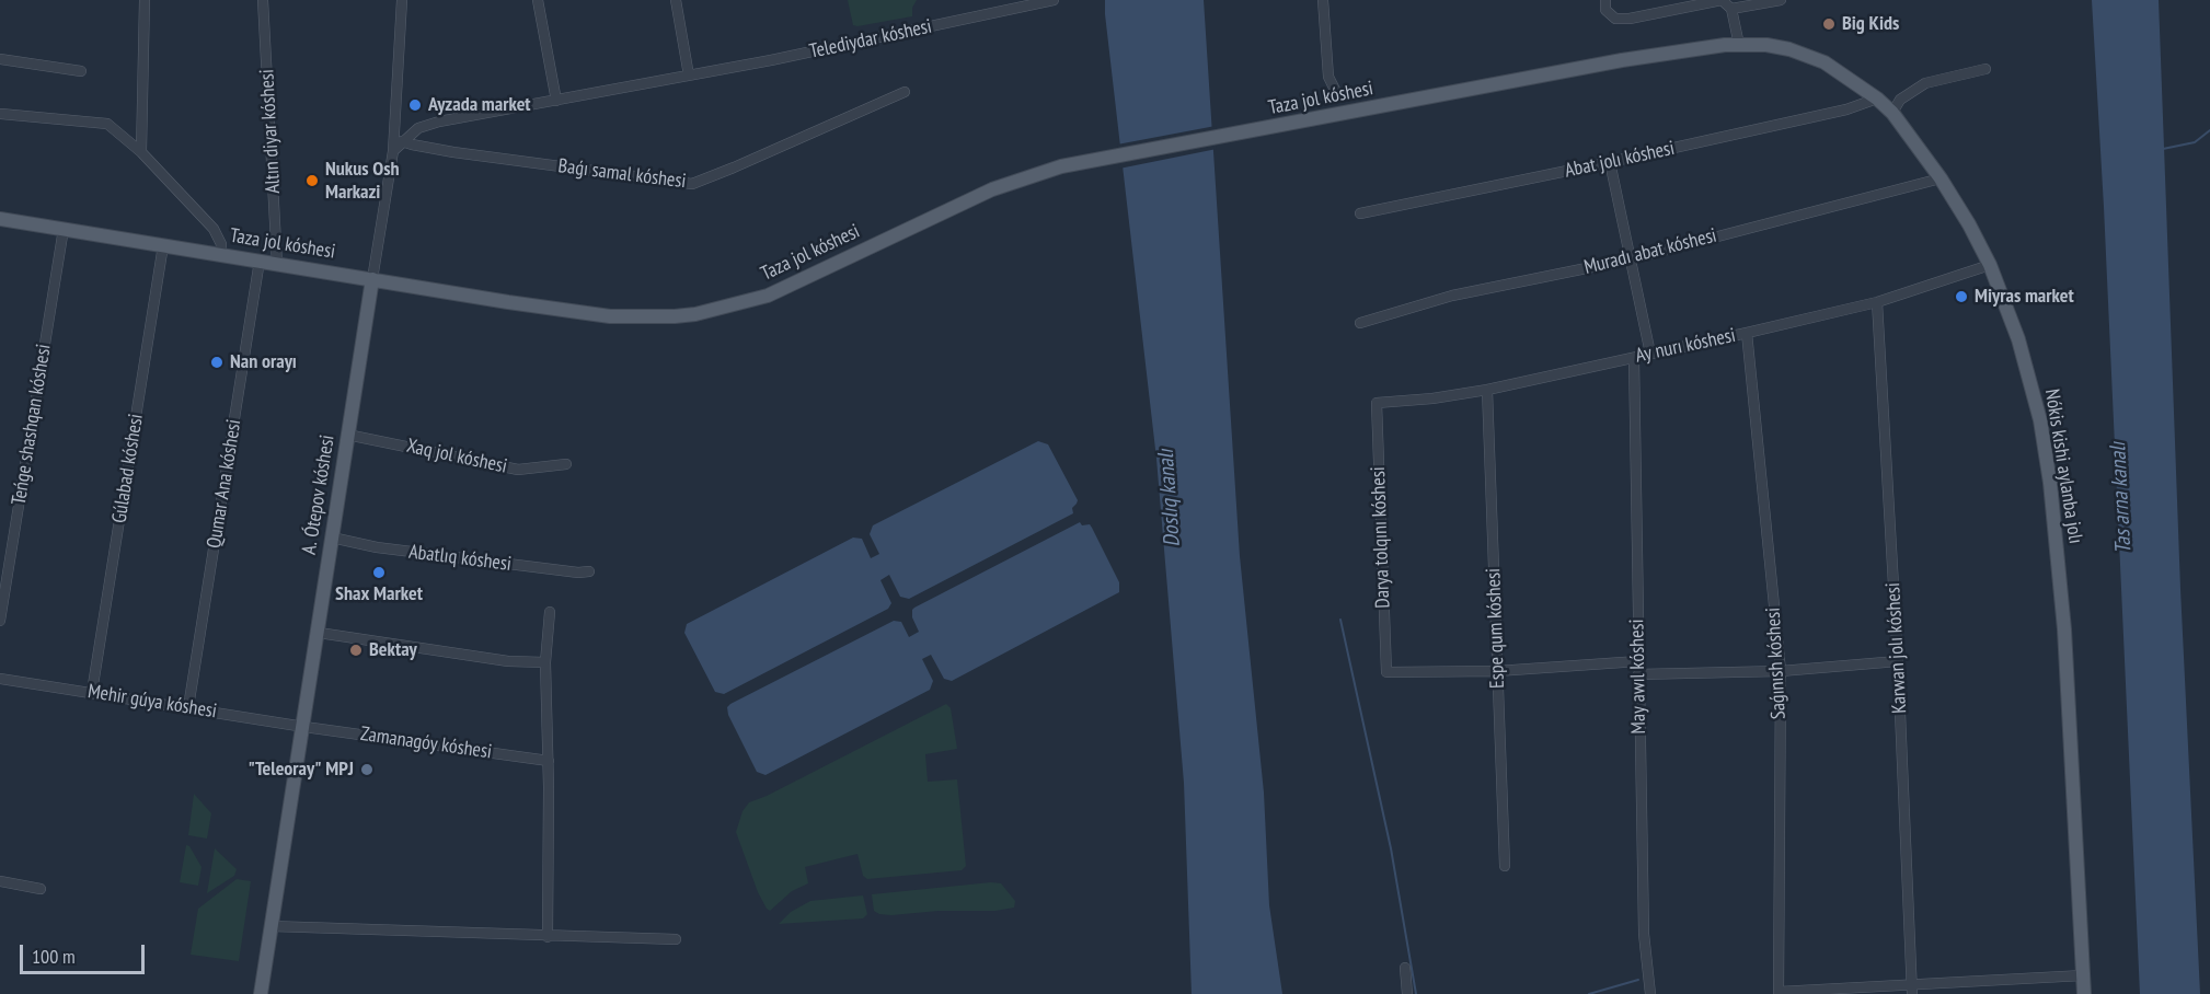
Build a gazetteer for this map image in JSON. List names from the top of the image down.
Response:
{
  "streets": {
    "main road": ["Taza jol kóshesi", "Nókis kishi aylanba jolı", "A. Ótepov kóshesi"],
    "street": [
      "Telediydar kóshesi",
      "Altın diyar kóshesi",
      "Abat jolı kóshesi",
      "Baǵı samal kóshesi",
      "Muradı abat kóshesi",
      "Ay nurı kóshesi",
      "Teńge shashqan kóshesi",
      "Xaq jol kóshesi",
      "Gúlabad kóshesi",
      "Qumar Ana kóshesi",
      "Darya tolqını kóshesi",
      "Abatlıq kóshesi",
      "Espe qum kóshesi",
      "Karwan jolı kóshesi",
      "Saǵınısh kóshesi",
      "May awıl kóshesi",
      "Mehir gúyа kóshesi",
      "Zamanagóy kóshesi"
    ]
  },
  "crossings": [
    ["Telediydar kóshesi", "Baǵı samal kóshesi"],
    ["Telediydar kóshesi", "A. Ótepov kóshesi"],
    ["Taza jol kóshesi", "Altın diyar kóshesi"],
    ["Taza jol kóshesi", "Teńge shashqan kóshesi"],
    ["Taza jol kóshesi", "Nókis kishi aylanba jolı"],
    ["Taza jol kóshesi", "Gúlabad kóshesi"],
    ["Taza jol kóshesi", "Qumar Ana kóshesi"],
    ["Taza jol kóshesi", "A. Ótepov kóshesi"],
    ["Abat jolı kóshesi", "Nókis kishi aylanba jolı"],
    ["Muradı abat kóshesi", "Nókis kishi aylanba jolı"],
    ["Ay nurı kóshesi", "Nókis kishi aylanba jolı"],
    ["Ay nurı kóshesi", "Darya tolqını kóshesi"],
    ["Ay nurı kóshesi", "Espe qum kóshesi"],
    ["Ay nurı kóshesi", "Karwan jolı kóshesi"],
    ["Ay nurı kóshesi", "Saǵınısh kóshesi"],
    ["Ay nurı kóshesi", "May awıl kóshesi"],
    ["Xaq jol kóshesi", "A. Ótepov kóshesi"],
    ["Gúlabad kóshesi", "Mehir gúyа kóshesi"],
    ["Qumar Ana kóshesi", "Mehir gúyа kóshesi"],
    ["A. Ótepov kóshesi", "Abatlıq kóshesi"],
    ["A. Ótepov kóshesi", "Mehir gúyа kóshesi"],
    ["A. Ótepov kóshesi", "Zamanagóy kóshesi"],
    ["Darya tolqını kóshesi", "Espe qum kóshesi"],
    ["Mehir gúyа kóshesi", "Zamanagóy kóshesi"]
  ],
  "water": ["Doslıq kanalı", "Tas arna kanalı"],
  "places": [
    "Big Kids",
    "Ayzada market",
    "Nukus Osh Markazi",
    "Miyras market",
    "Nan orayı",
    "Shax Market",
    "Bektay",
    "\"Teleoray\" MPJ"
  ],
  "scale_bar": "100 m"
}
